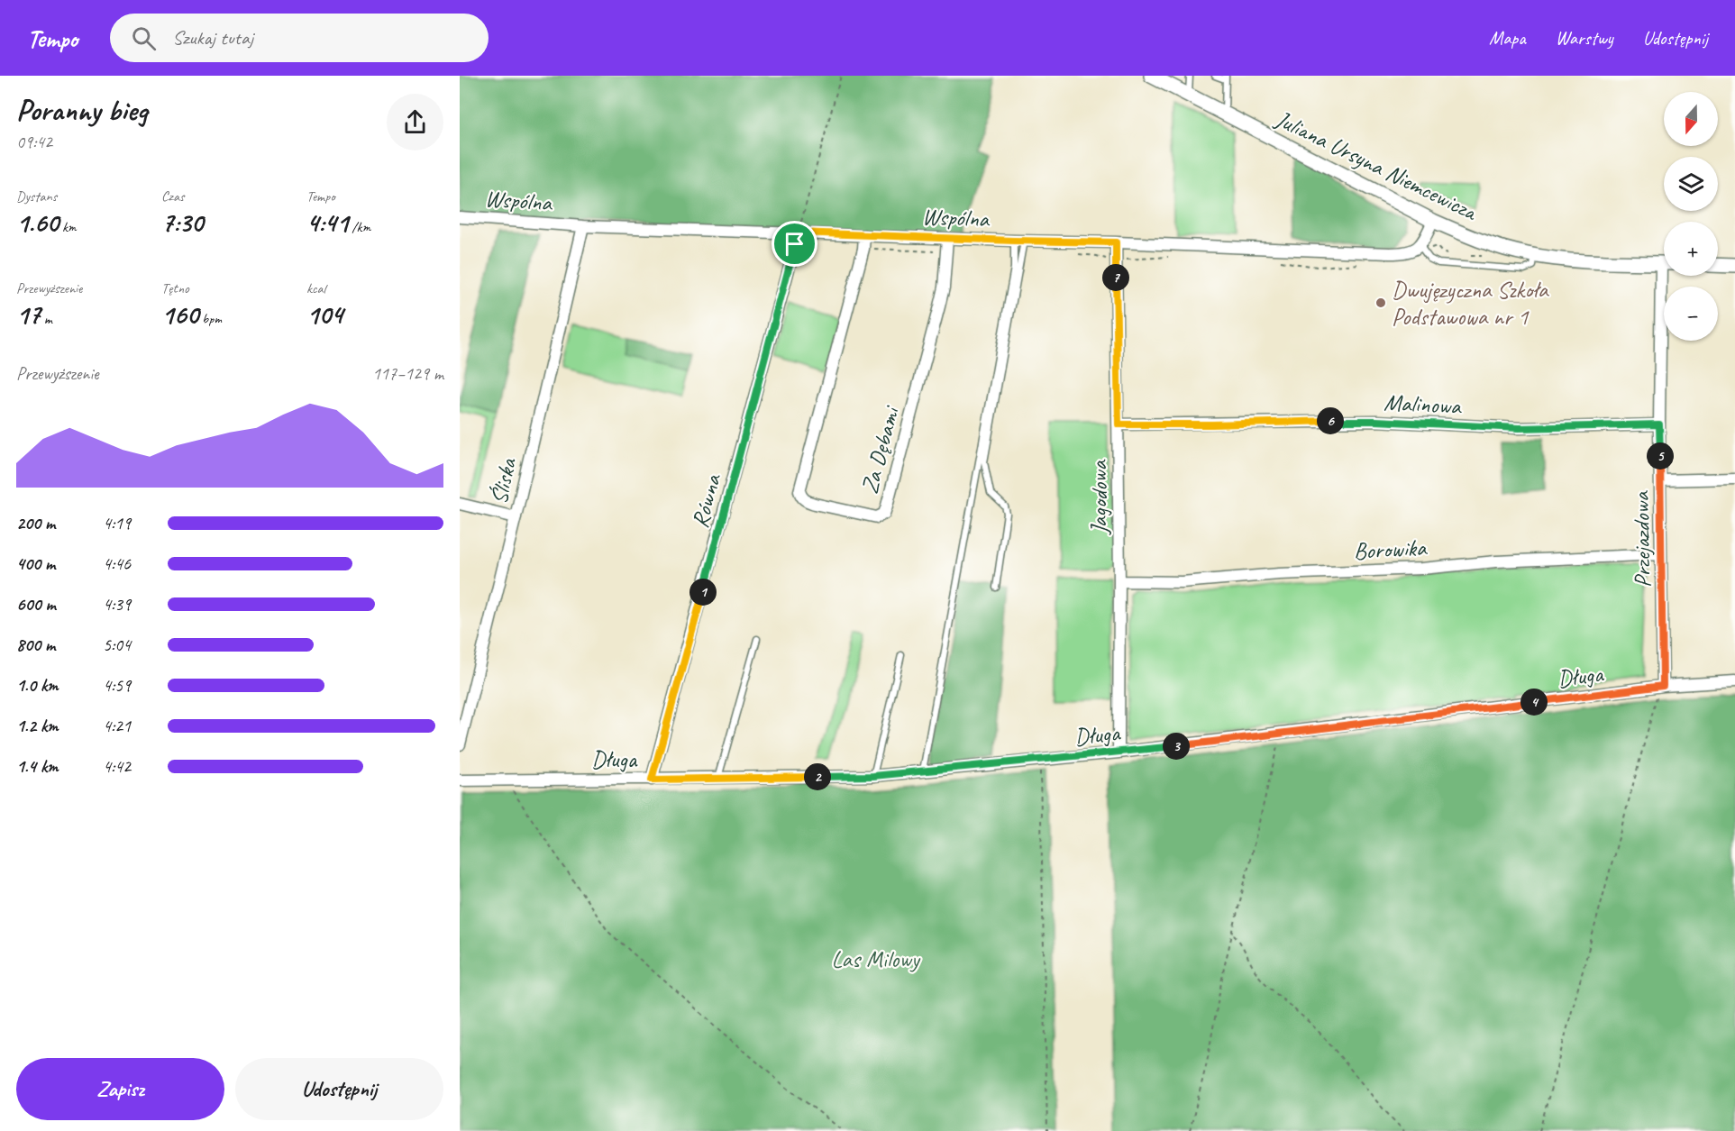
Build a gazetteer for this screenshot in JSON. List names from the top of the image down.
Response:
{
  "streets": {
    "street": [
      "Juliana Ursyna Niemcewicza",
      "Wspólna",
      "Malinowa",
      "Za Dębami",
      "Śliska",
      "Jagodowa",
      "Równa",
      "Przejazdowa",
      "Borowika",
      "Długa"
    ]
  },
  "crossings": [
    ["Wspólna", "Za Dębami"],
    ["Wspólna", "Śliska"],
    ["Wspólna", "Jagodowa"],
    ["Wspólna", "Równa"],
    ["Malinowa", "Jagodowa"],
    ["Malinowa", "Przejazdowa"],
    ["Jagodowa", "Borowika"],
    ["Jagodowa", "Długa"],
    ["Równa", "Długa"],
    ["Przejazdowa", "Borowika"],
    ["Przejazdowa", "Długa"]
  ],
  "parks": ["Las Milowy"],
  "places": ["Dwujęzyczna Szkoła Podstawowa nr 1"],
  "north": "bottom",
  "page": {
    "header": "Tempo",
    "search": "Szukaj tutaj",
    "nav": ["Mapa", "Warstwy", "Udostępnij"],
    "heading": ["Poranny bieg", "09:42"],
    "map_buttons": ["+", "−"],
    "stats": [
      ["Dystans", "1.60 km"],
      ["Czas", "7:30"],
      ["Tempo", "4:41 /km"],
      ["Przewyższenie", "17 m"],
      ["Tętno", "160 bpm"],
      ["kcal", "104"]
    ],
    "pins": [
      "7",
      "6",
      "5",
      "1",
      "4",
      "3",
      "2"
    ],
    "chart": ["Przewyższenie", "117–129 m"],
    "list": [
      {
        "name": "200 m",
        "note": "4:19"
      },
      {
        "name": "400 m",
        "note": "4:46"
      },
      {
        "name": "600 m",
        "note": "4:39"
      },
      {
        "name": "800 m",
        "note": "5:04"
      },
      {
        "name": "1.0 km",
        "note": "4:59"
      },
      {
        "name": "1.2 km",
        "note": "4:21"
      },
      {
        "name": "1.4 km",
        "note": "4:42"
      }
    ],
    "buttons": ["Zapisz", "Udostępnij"]
  }
}
